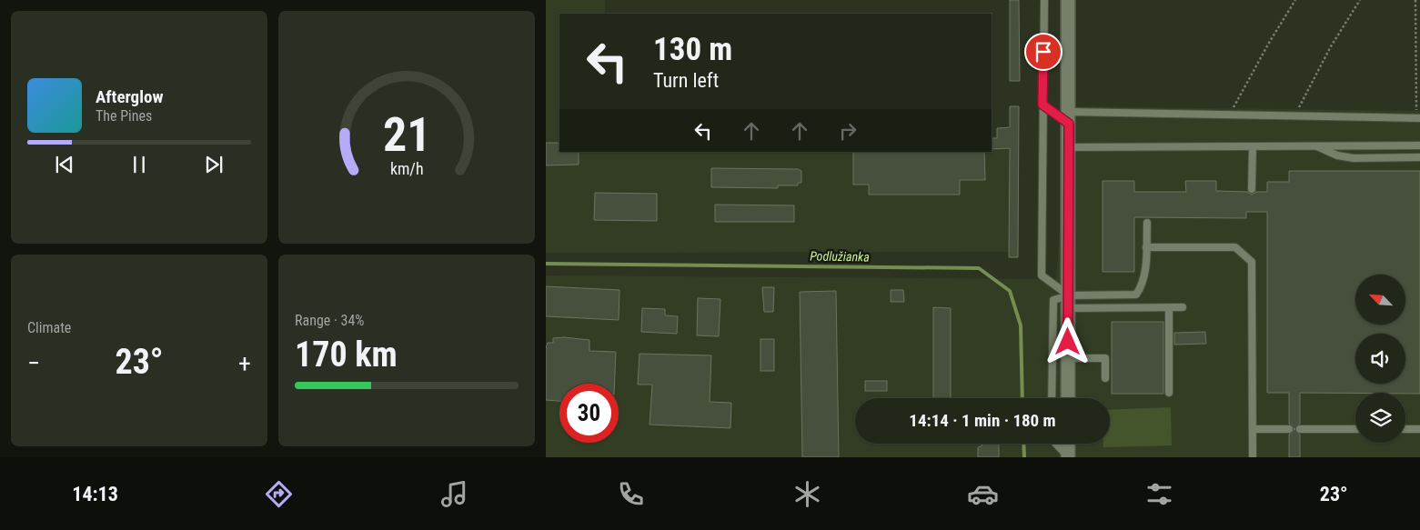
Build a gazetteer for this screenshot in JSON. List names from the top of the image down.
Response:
{
  "water": ["Podlužianka"],
  "north": "top left",
  "page": {
    "turn": ["130 m", "Turn left"],
    "song": ["Afterglow", "The Pines"],
    "tile": [
      "Climate",
      ["Range · 34%", "170 km"]
    ],
    "heat": ["−", "23°", "+"],
    "limit": "30",
    "trip": "14:14 · 1 min · 180 m",
    "tabs": ["14:13", "23°"],
    "gauge": ["21", "km/h"]
  }
}
